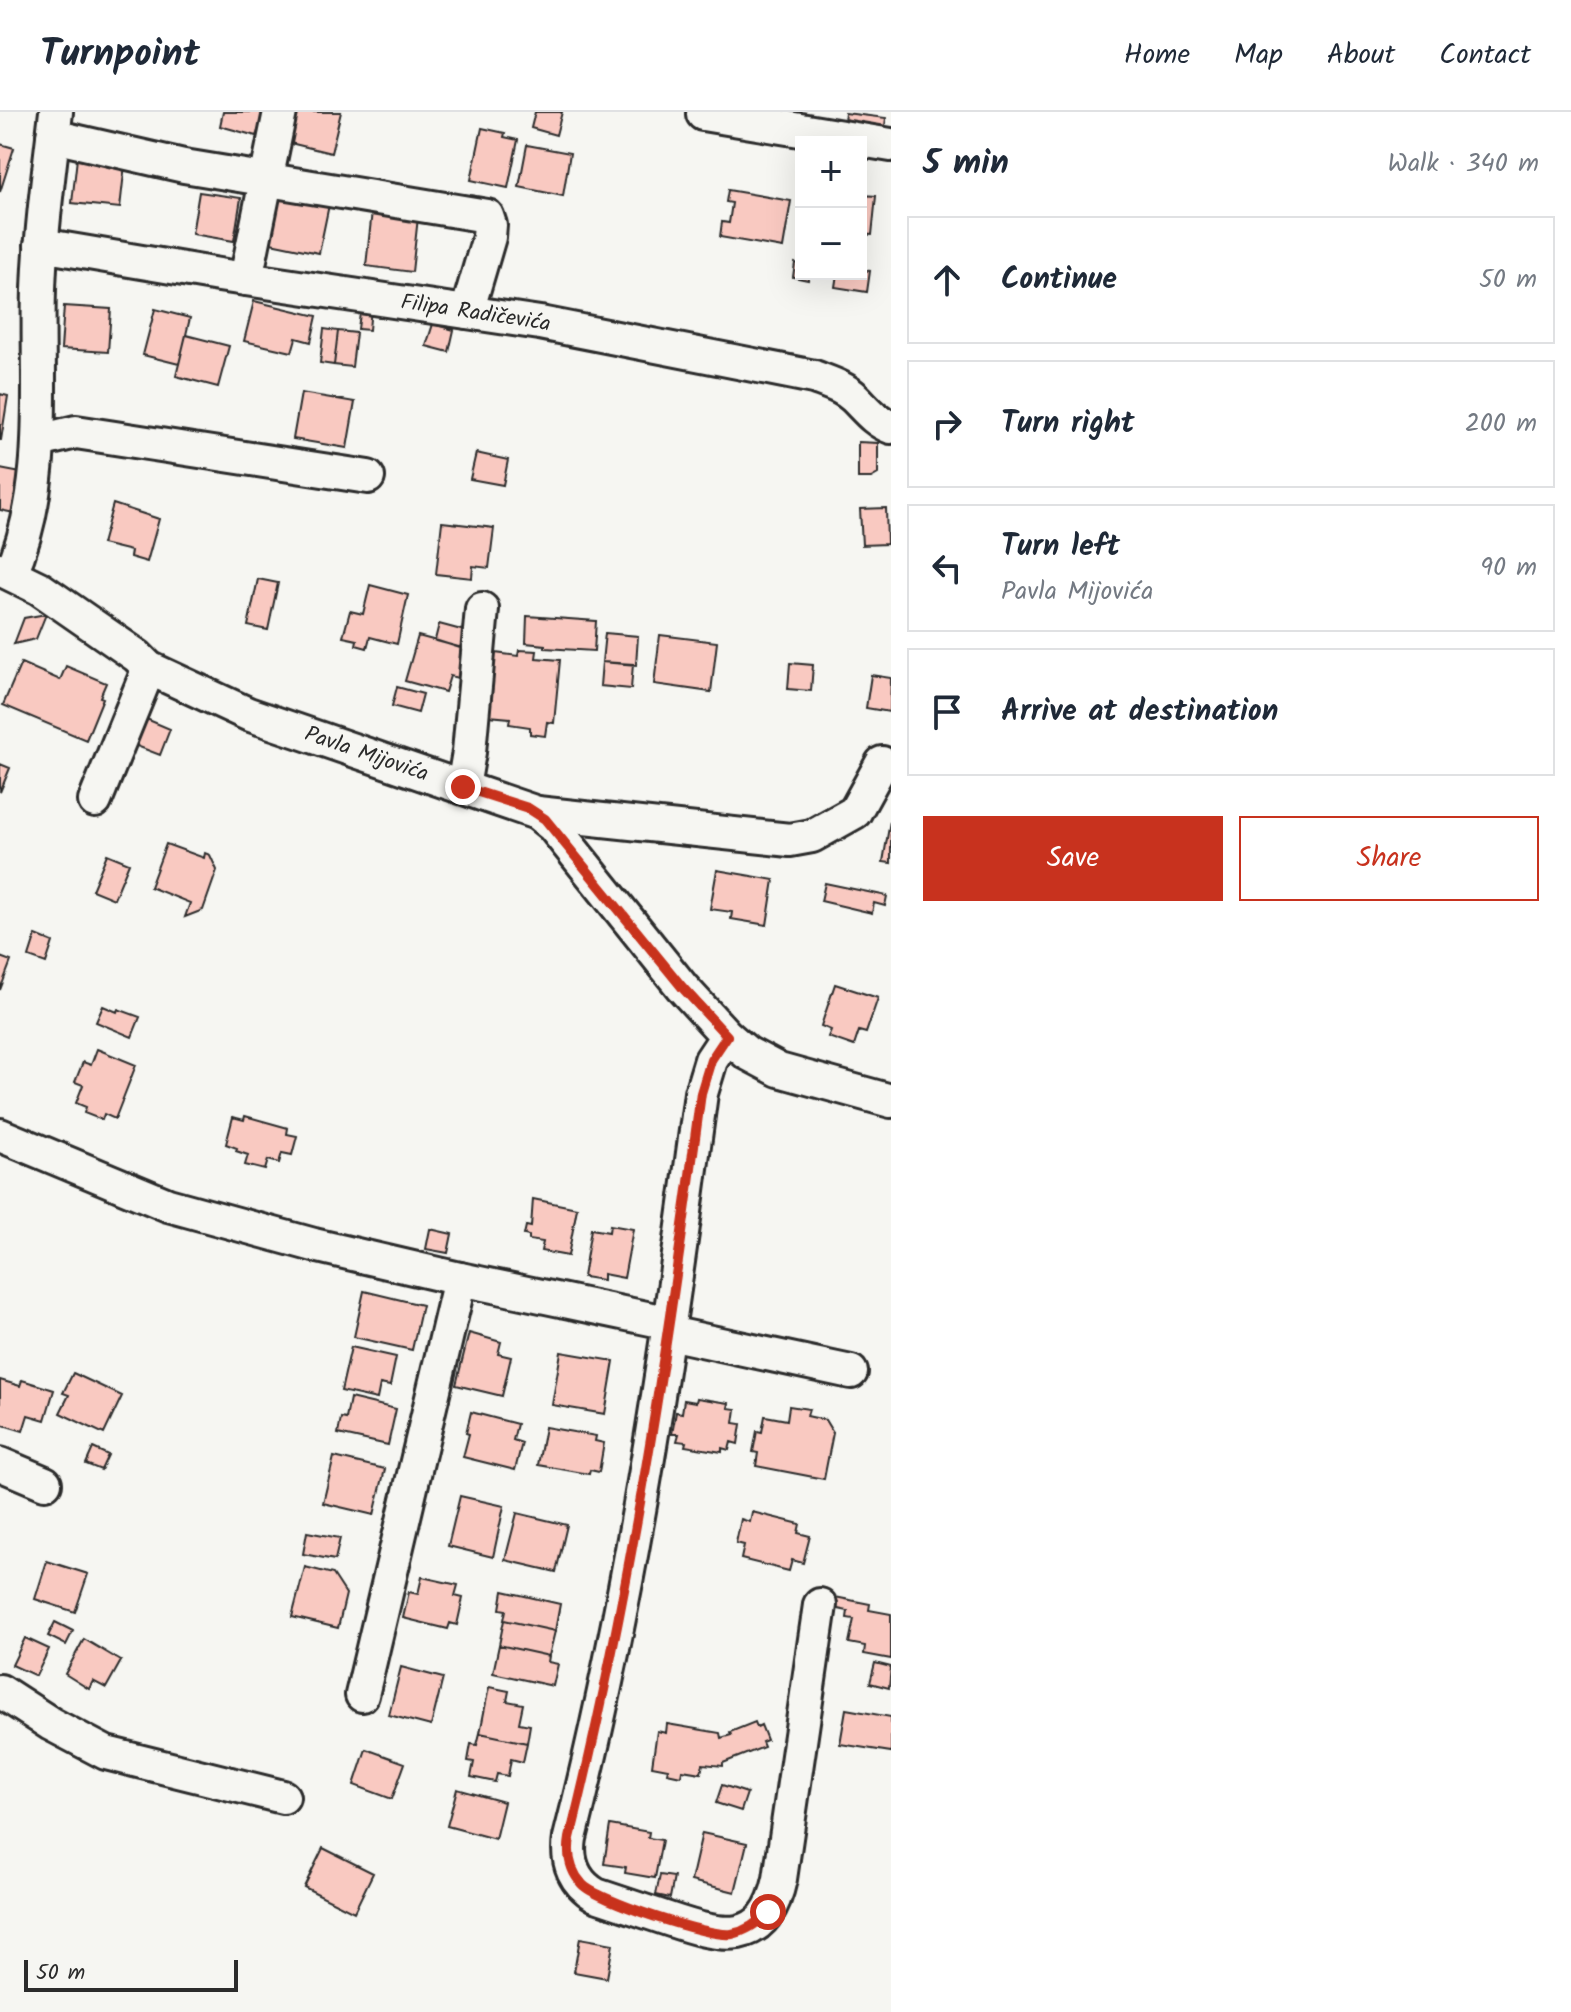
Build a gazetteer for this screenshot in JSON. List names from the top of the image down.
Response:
{
  "streets": {
    "street": ["Filipa Radičevića", "Pavla Mijovića"]
  },
  "scale_bar": "50 m",
  "page": {
    "header": "Turnpoint",
    "nav": [
      "Home",
      "Map",
      "About",
      "Contact"
    ],
    "heading": ["5 min", "Walk · 340 m"],
    "map_buttons": ["+", "−"],
    "list": [
      ["Continue", "50 m"],
      ["Turn right", "200 m"],
      ["Turn left", "Pavla Mijovića", "90 m"],
      "Arrive at destination"
    ],
    "buttons": ["Save", "Share"],
    "scale": "50 m"
  }
}
